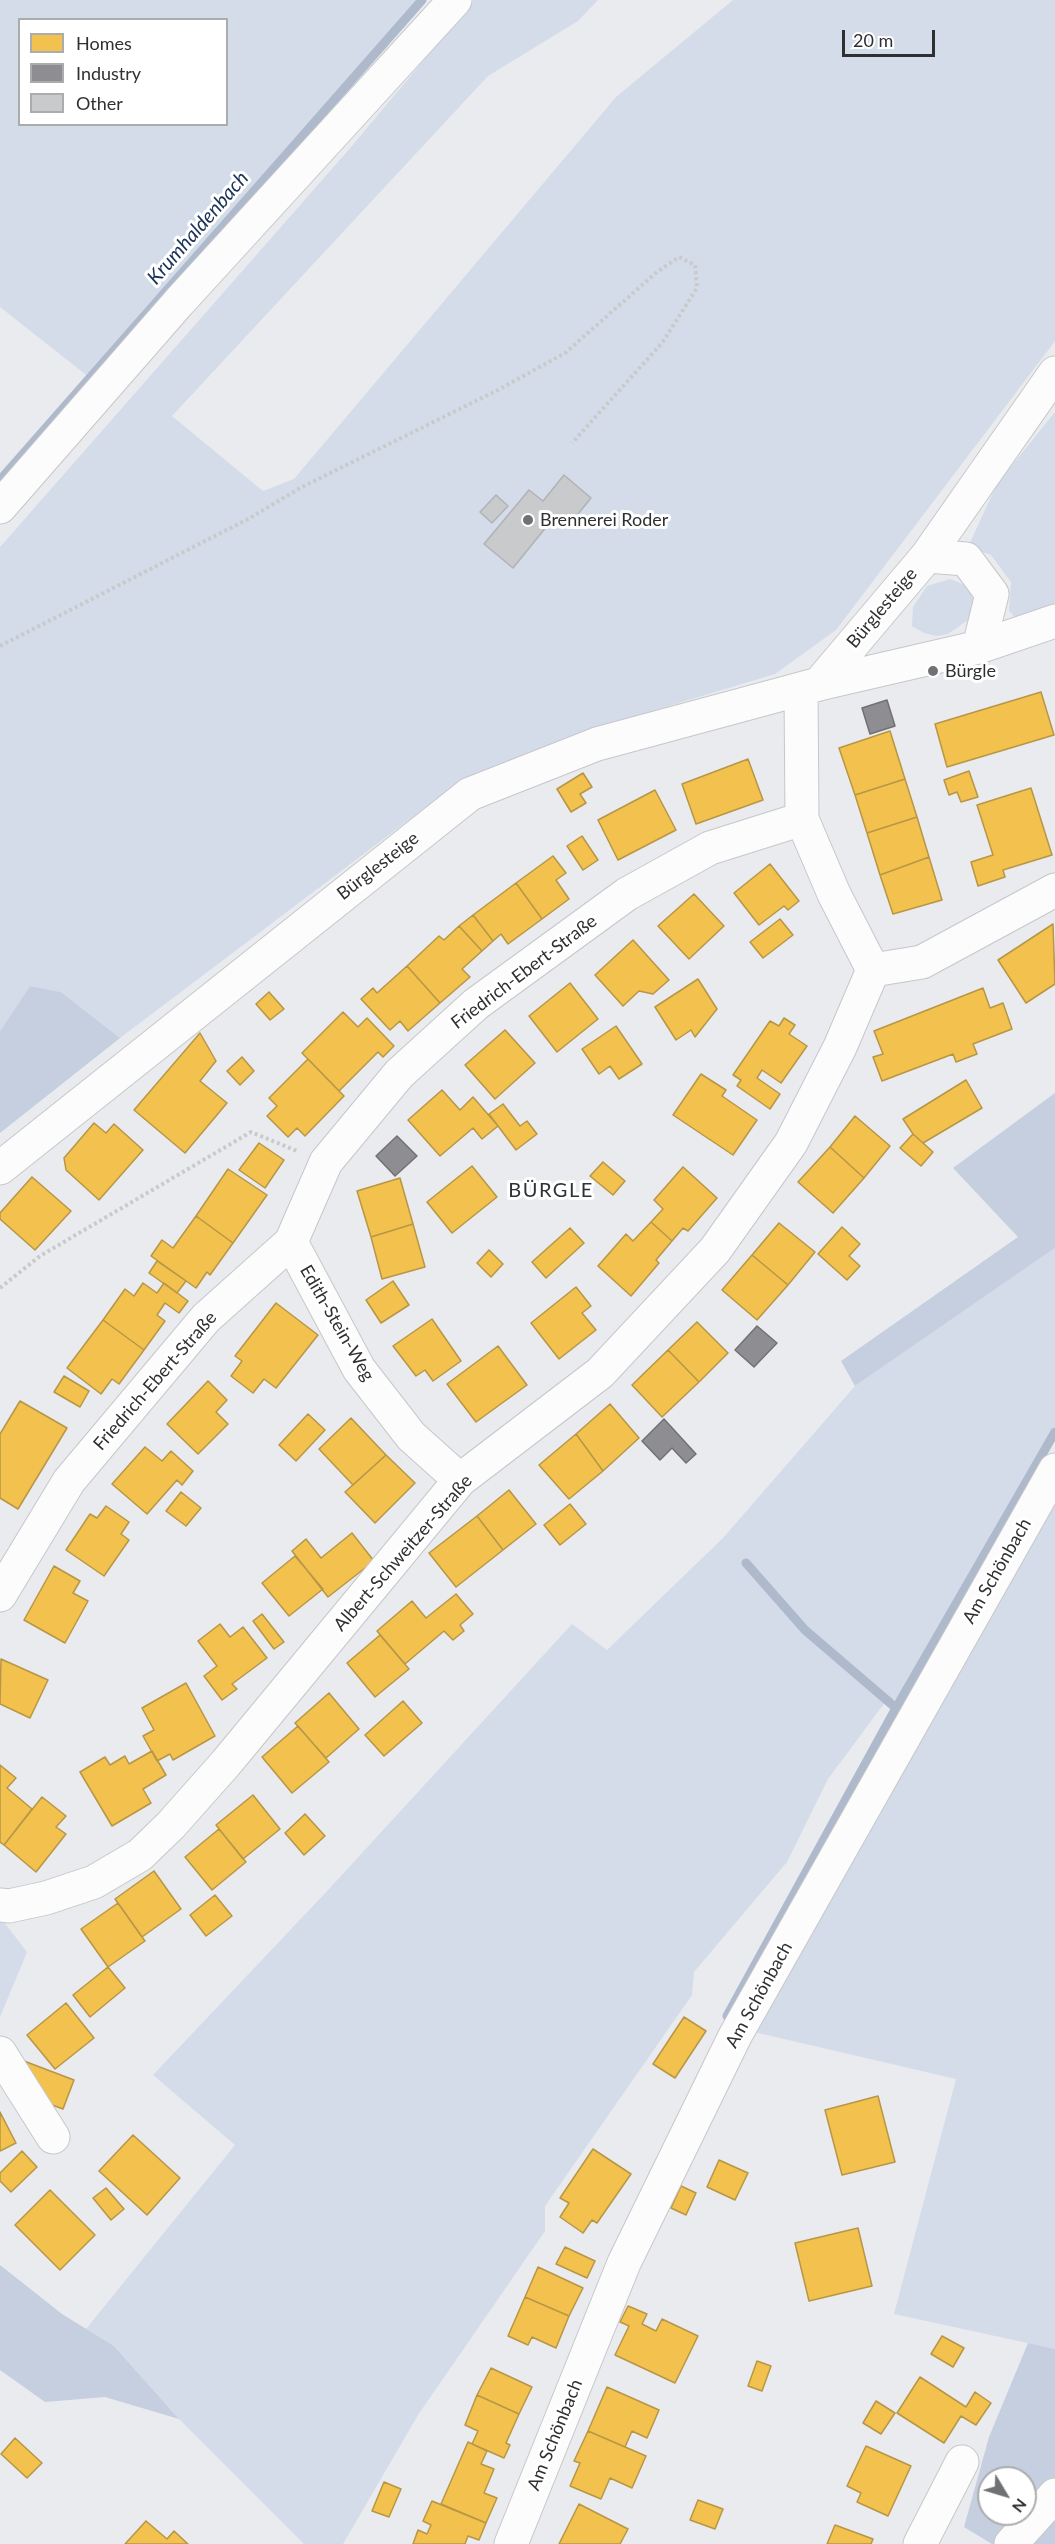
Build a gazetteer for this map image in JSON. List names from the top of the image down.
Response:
{
  "streets": {
    "street": [
      "Bürglesteige",
      "Friedrich-Ebert-Straße",
      "Edith-Stein-Weg",
      "Albert-Schweitzer-Straße",
      "Am Schönbach"
    ]
  },
  "crossings": [
    ["Friedrich-Ebert-Straße", "Edith-Stein-Weg"],
    ["Edith-Stein-Weg", "Albert-Schweitzer-Straße"]
  ],
  "districts": ["BÜRGLE"],
  "water": ["Krumhaldenbach"],
  "places": ["Brennerei Roder", "Bürgle"],
  "legend": ["Homes", "Industry", "Other"],
  "scale_bar": "20 m",
  "north": "bottom right"
}
